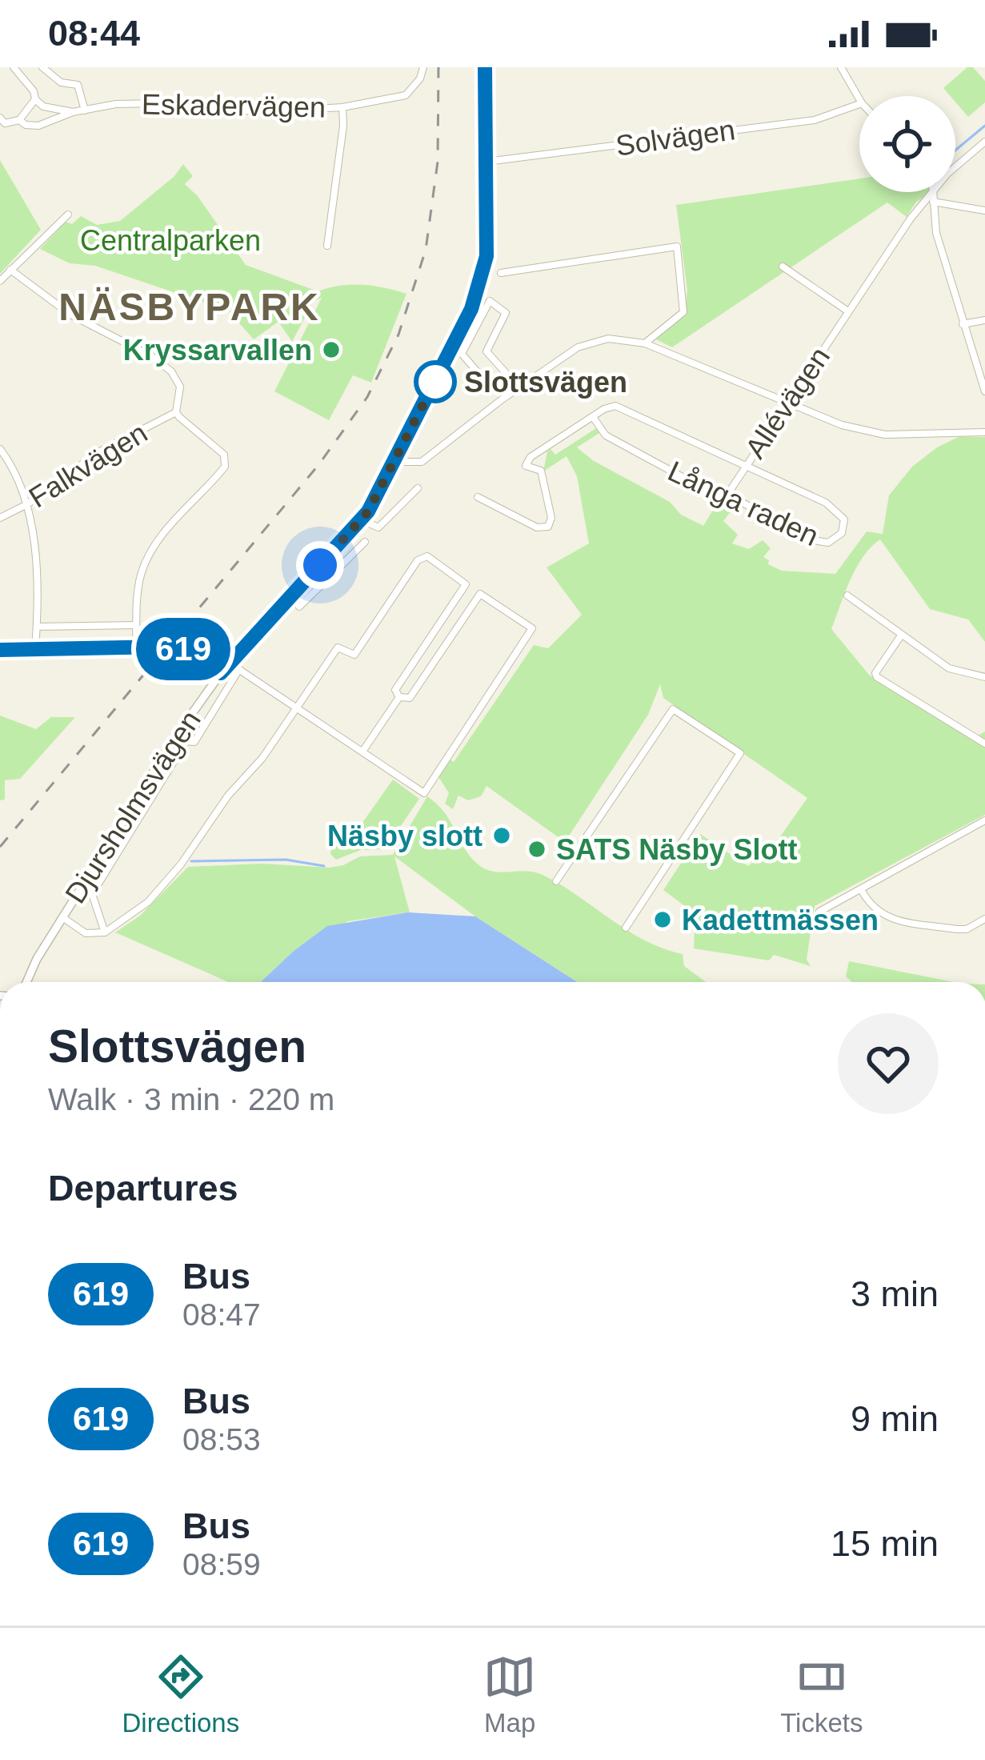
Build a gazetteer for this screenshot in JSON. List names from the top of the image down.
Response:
{
  "streets": {
    "street": [
      "Eskadervägen",
      "Solvägen",
      "Allévägen",
      "Falkvägen",
      "Långa raden",
      "Djursholmsvägen"
    ]
  },
  "crossings": [
    ["Solvägen", "Djursholmsvägen"],
    ["Allévägen", "Långa raden"]
  ],
  "districts": ["NÄSBYPARK"],
  "parks": ["Centralparken"],
  "places": [
    "Kryssarvallen",
    "Slottsvägen",
    "Näsby slott",
    "SATS Näsby Slott",
    "Kadettmässen"
  ],
  "lines": ["bus line 619"],
  "page": {
    "status": "08:44",
    "on_map": "619",
    "heading": [
      ["Slottsvägen", "Walk · 3 min · 220 m"],
      "Departures"
    ],
    "list": [
      {
        "mark": "619",
        "name": "Bus",
        "note": "08:47",
        "value": "3 min"
      },
      {
        "mark": "619",
        "name": "Bus",
        "note": "08:53",
        "value": "9 min"
      },
      {
        "mark": "619",
        "name": "Bus",
        "note": "08:59",
        "value": "15 min"
      }
    ],
    "tabs": ["Directions", "Map", "Tickets"]
  }
}
